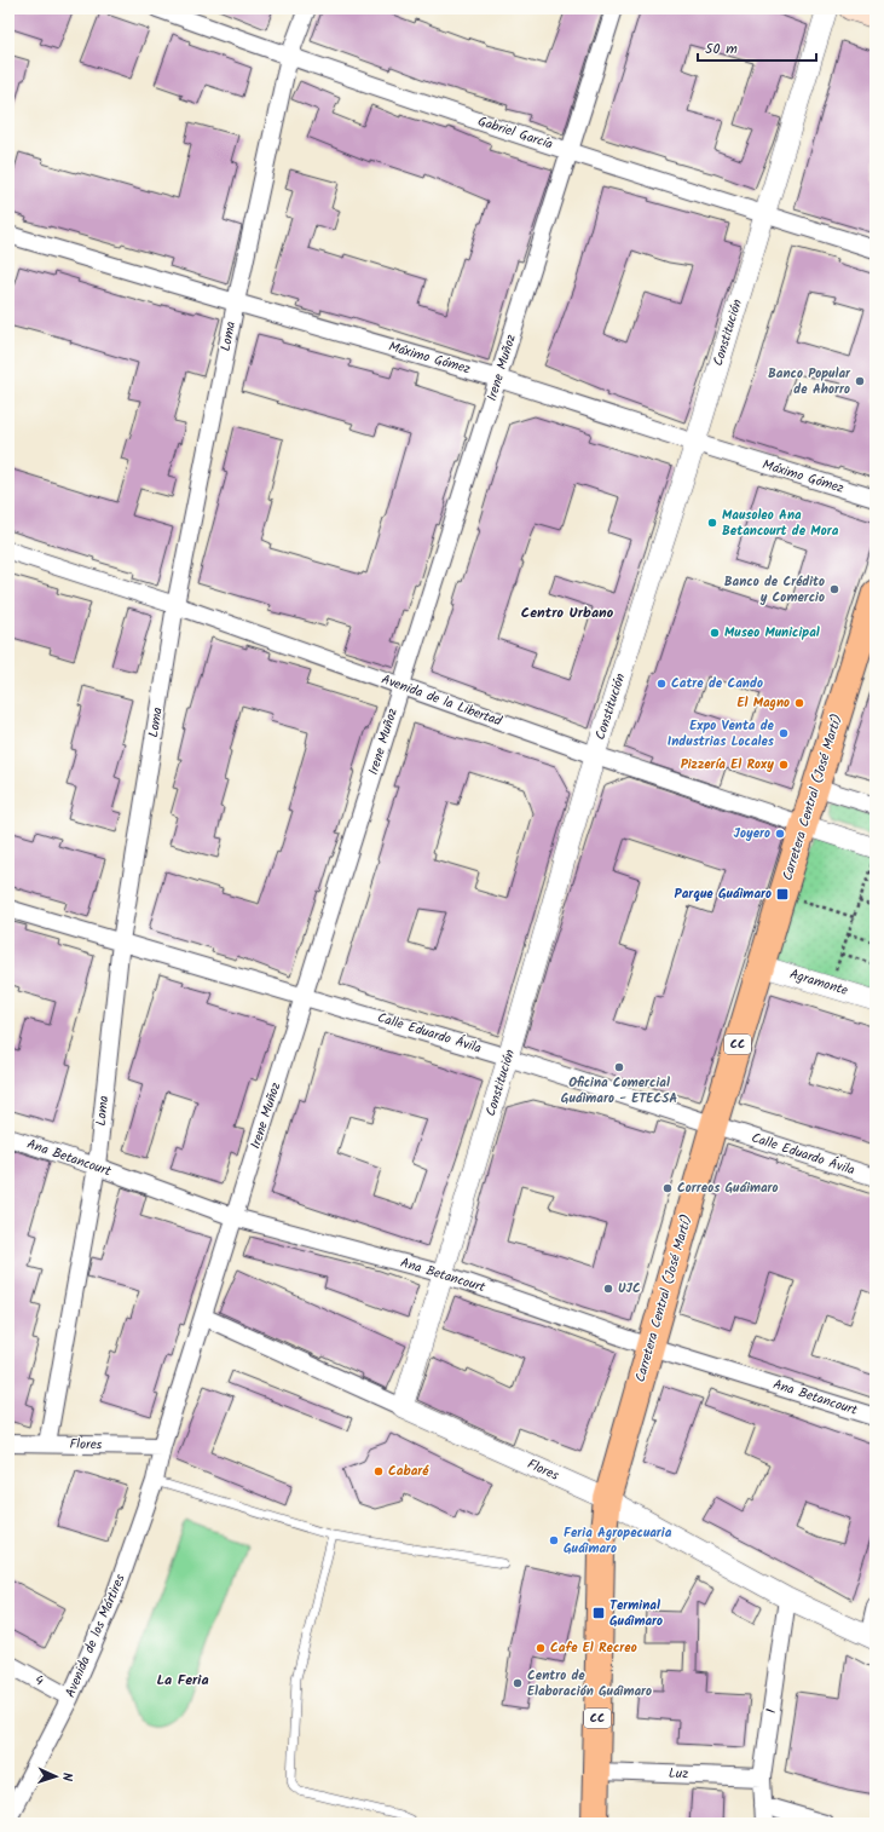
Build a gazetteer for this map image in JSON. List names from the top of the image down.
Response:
{
  "streets": {
    "highway": ["Carretera Central (José Martí)", "CC"],
    "street": [
      "Gabriel García",
      "Constitución",
      "Loma",
      "Máximo Gómez",
      "Irene Muñoz",
      "Avenida de la Libertad",
      "Agramonte",
      "Calle Eduardo Ávila",
      "Ana Betancourt",
      "Flores",
      "Avenida de los Mártires",
      "4",
      "1",
      "Luz"
    ]
  },
  "crossings": [
    ["Gabriel García", "Constitución"],
    ["Gabriel García", "Loma"],
    ["Gabriel García", "Irene Muñoz"],
    ["Constitución", "Máximo Gómez"],
    ["Constitución", "Avenida de la Libertad"],
    ["Constitución", "Calle Eduardo Ávila"],
    ["Constitución", "Ana Betancourt"],
    ["Constitución", "Flores"],
    ["Loma", "Máximo Gómez"],
    ["Loma", "Avenida de la Libertad"],
    ["Loma", "Calle Eduardo Ávila"],
    ["Loma", "Ana Betancourt"],
    ["Loma", "Flores"],
    ["Máximo Gómez", "Irene Muñoz"],
    ["Irene Muñoz", "Avenida de la Libertad"],
    ["Irene Muñoz", "Calle Eduardo Ávila"],
    ["Irene Muñoz", "Ana Betancourt"],
    ["Irene Muñoz", "Flores"],
    ["Irene Muñoz", "Avenida de los Mártires"],
    ["Avenida de la Libertad", "Carretera Central (José Martí)"],
    ["Carretera Central (José Martí)", "Agramonte"],
    ["Carretera Central (José Martí)", "Calle Eduardo Ávila"],
    ["Carretera Central (José Martí)", "Ana Betancourt"],
    ["Carretera Central (José Martí)", "Flores"],
    ["Carretera Central (José Martí)", "Luz"],
    ["Flores", "Avenida de los Mártires"],
    ["Flores", "1"],
    ["Avenida de los Mártires", "4"],
    ["1", "Luz"]
  ],
  "districts": ["Centro Urbano", "La Feria"],
  "places": {
    "other": [
      "Banco Popular de Ahorro",
      "Mausoleo Ana Betancourt de Mora",
      "Banco de Crédito y Comercio",
      "Museo Municipal",
      "Catre de Cando",
      "El Magno",
      "Expo Venta de Industrias Locales",
      "Pizzería El Roxy",
      "Joyero",
      "Oficina Comercial Guáimaro - ETECSA",
      "Correos Guáimaro",
      "UJC",
      "Cabaré",
      "Feria Agropecuaria Guáimaro",
      "Cafe El Recreo",
      "Centro de Elaboración Guáimaro"
    ],
    "transit": ["Parque Guáimaro", "Terminal Guáimaro"]
  },
  "scale_bar": "50 m",
  "north": "right"
}
